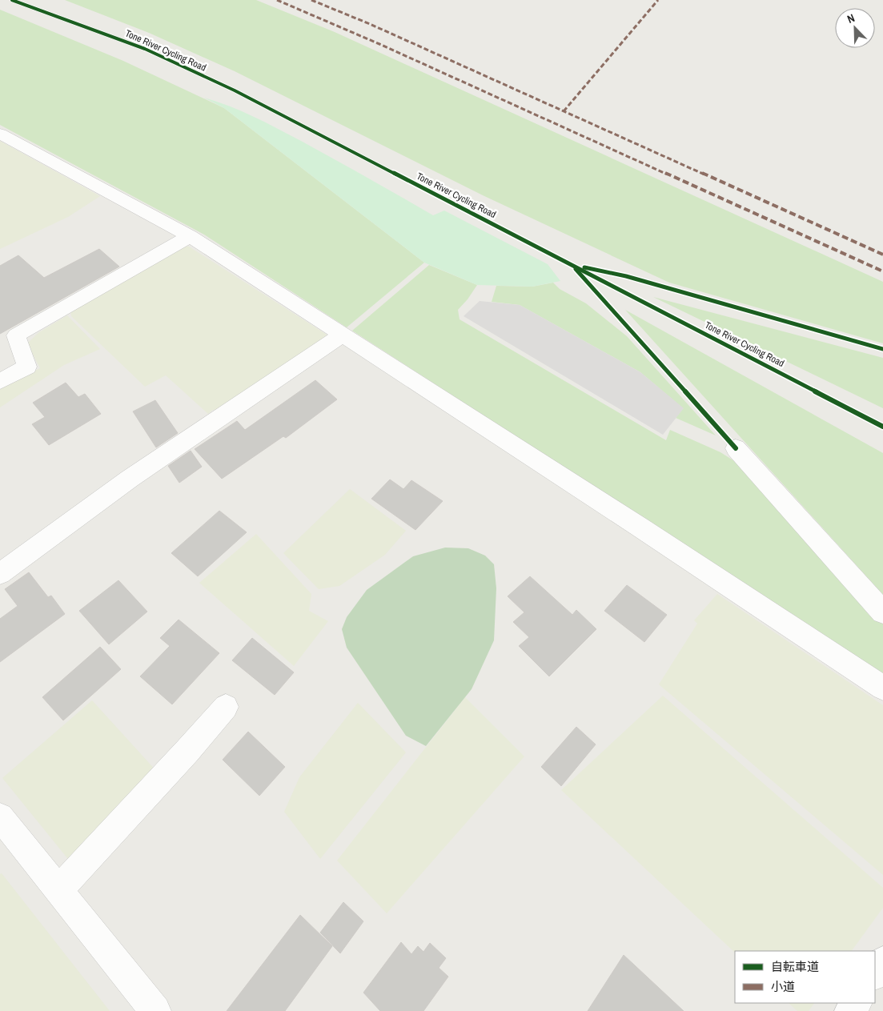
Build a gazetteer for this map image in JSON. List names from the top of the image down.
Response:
{
  "streets": {
    "cycle path": ["Tone River Cycling Road"]
  },
  "legend": ["自転車道", "小道"],
  "north": "top left"
}
